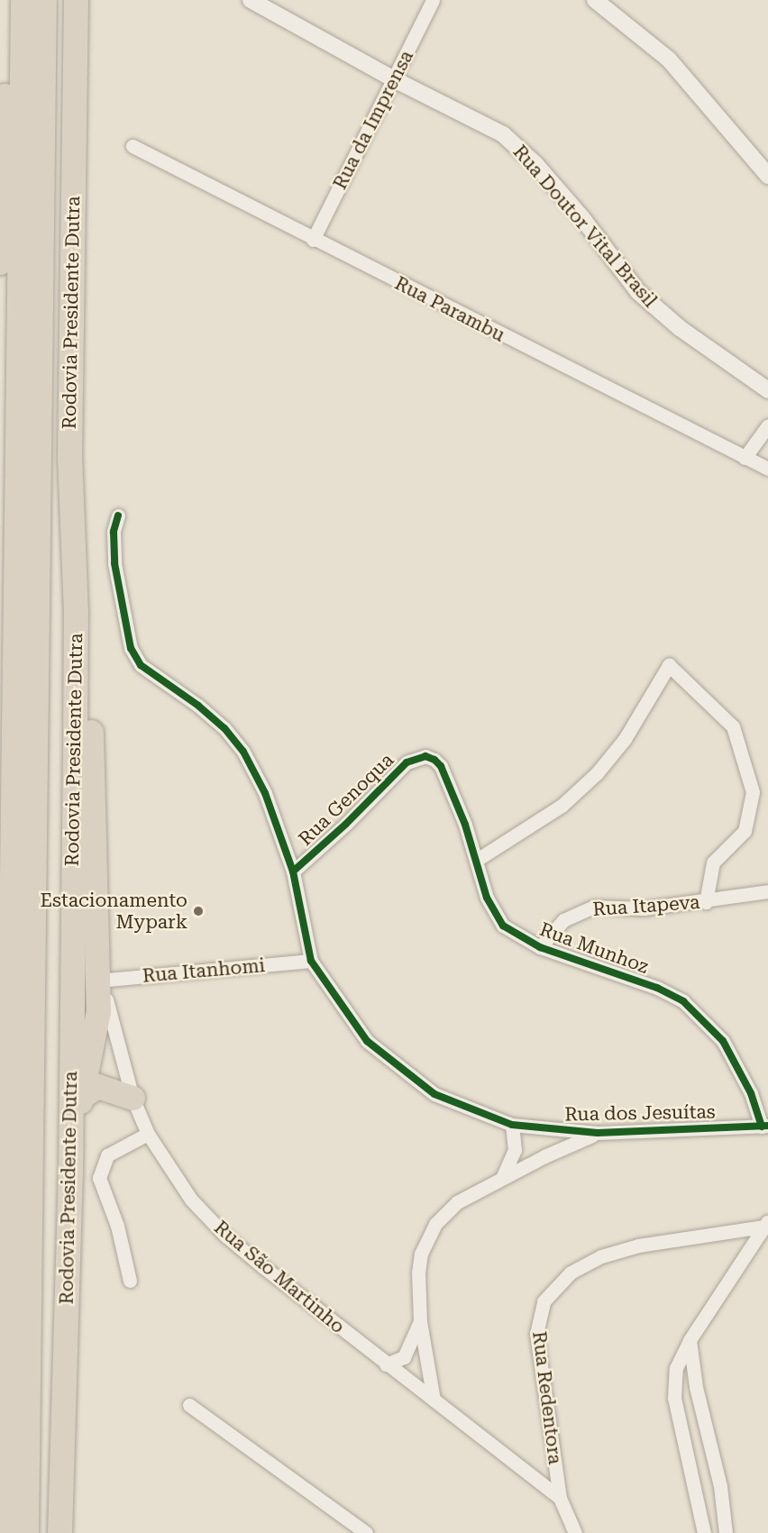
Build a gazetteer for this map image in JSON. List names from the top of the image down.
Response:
{
  "streets": {
    "highway": ["Rodovia Presidente Dutra"],
    "street": [
      "Rua da Imprensa",
      "Rua Doutor Vital Brasil",
      "Rua Parambu",
      "Rua Genoqua",
      "Rua Itapeva",
      "Rua Munhoz",
      "Rua Itanhomi",
      "Rua dos Jesuítas",
      "Rua São Martinho",
      "Rua Redentora"
    ]
  },
  "crossings": [
    ["Rua da Imprensa", "Rua Doutor Vital Brasil"],
    ["Rua da Imprensa", "Rua Parambu"],
    ["Rua Genoqua", "Rua Munhoz"],
    ["Rua Genoqua", "Rua dos Jesuítas"],
    ["Rua Itapeva", "Rua Munhoz"],
    ["Rua Munhoz", "Rua dos Jesuítas"],
    ["Rua Itanhomi", "Rua dos Jesuítas"],
    ["Rua Itanhomi", "Rua São Martinho"],
    ["Rua São Martinho", "Rua Redentora"]
  ],
  "places": ["Estacionamento Mypark"]
}
